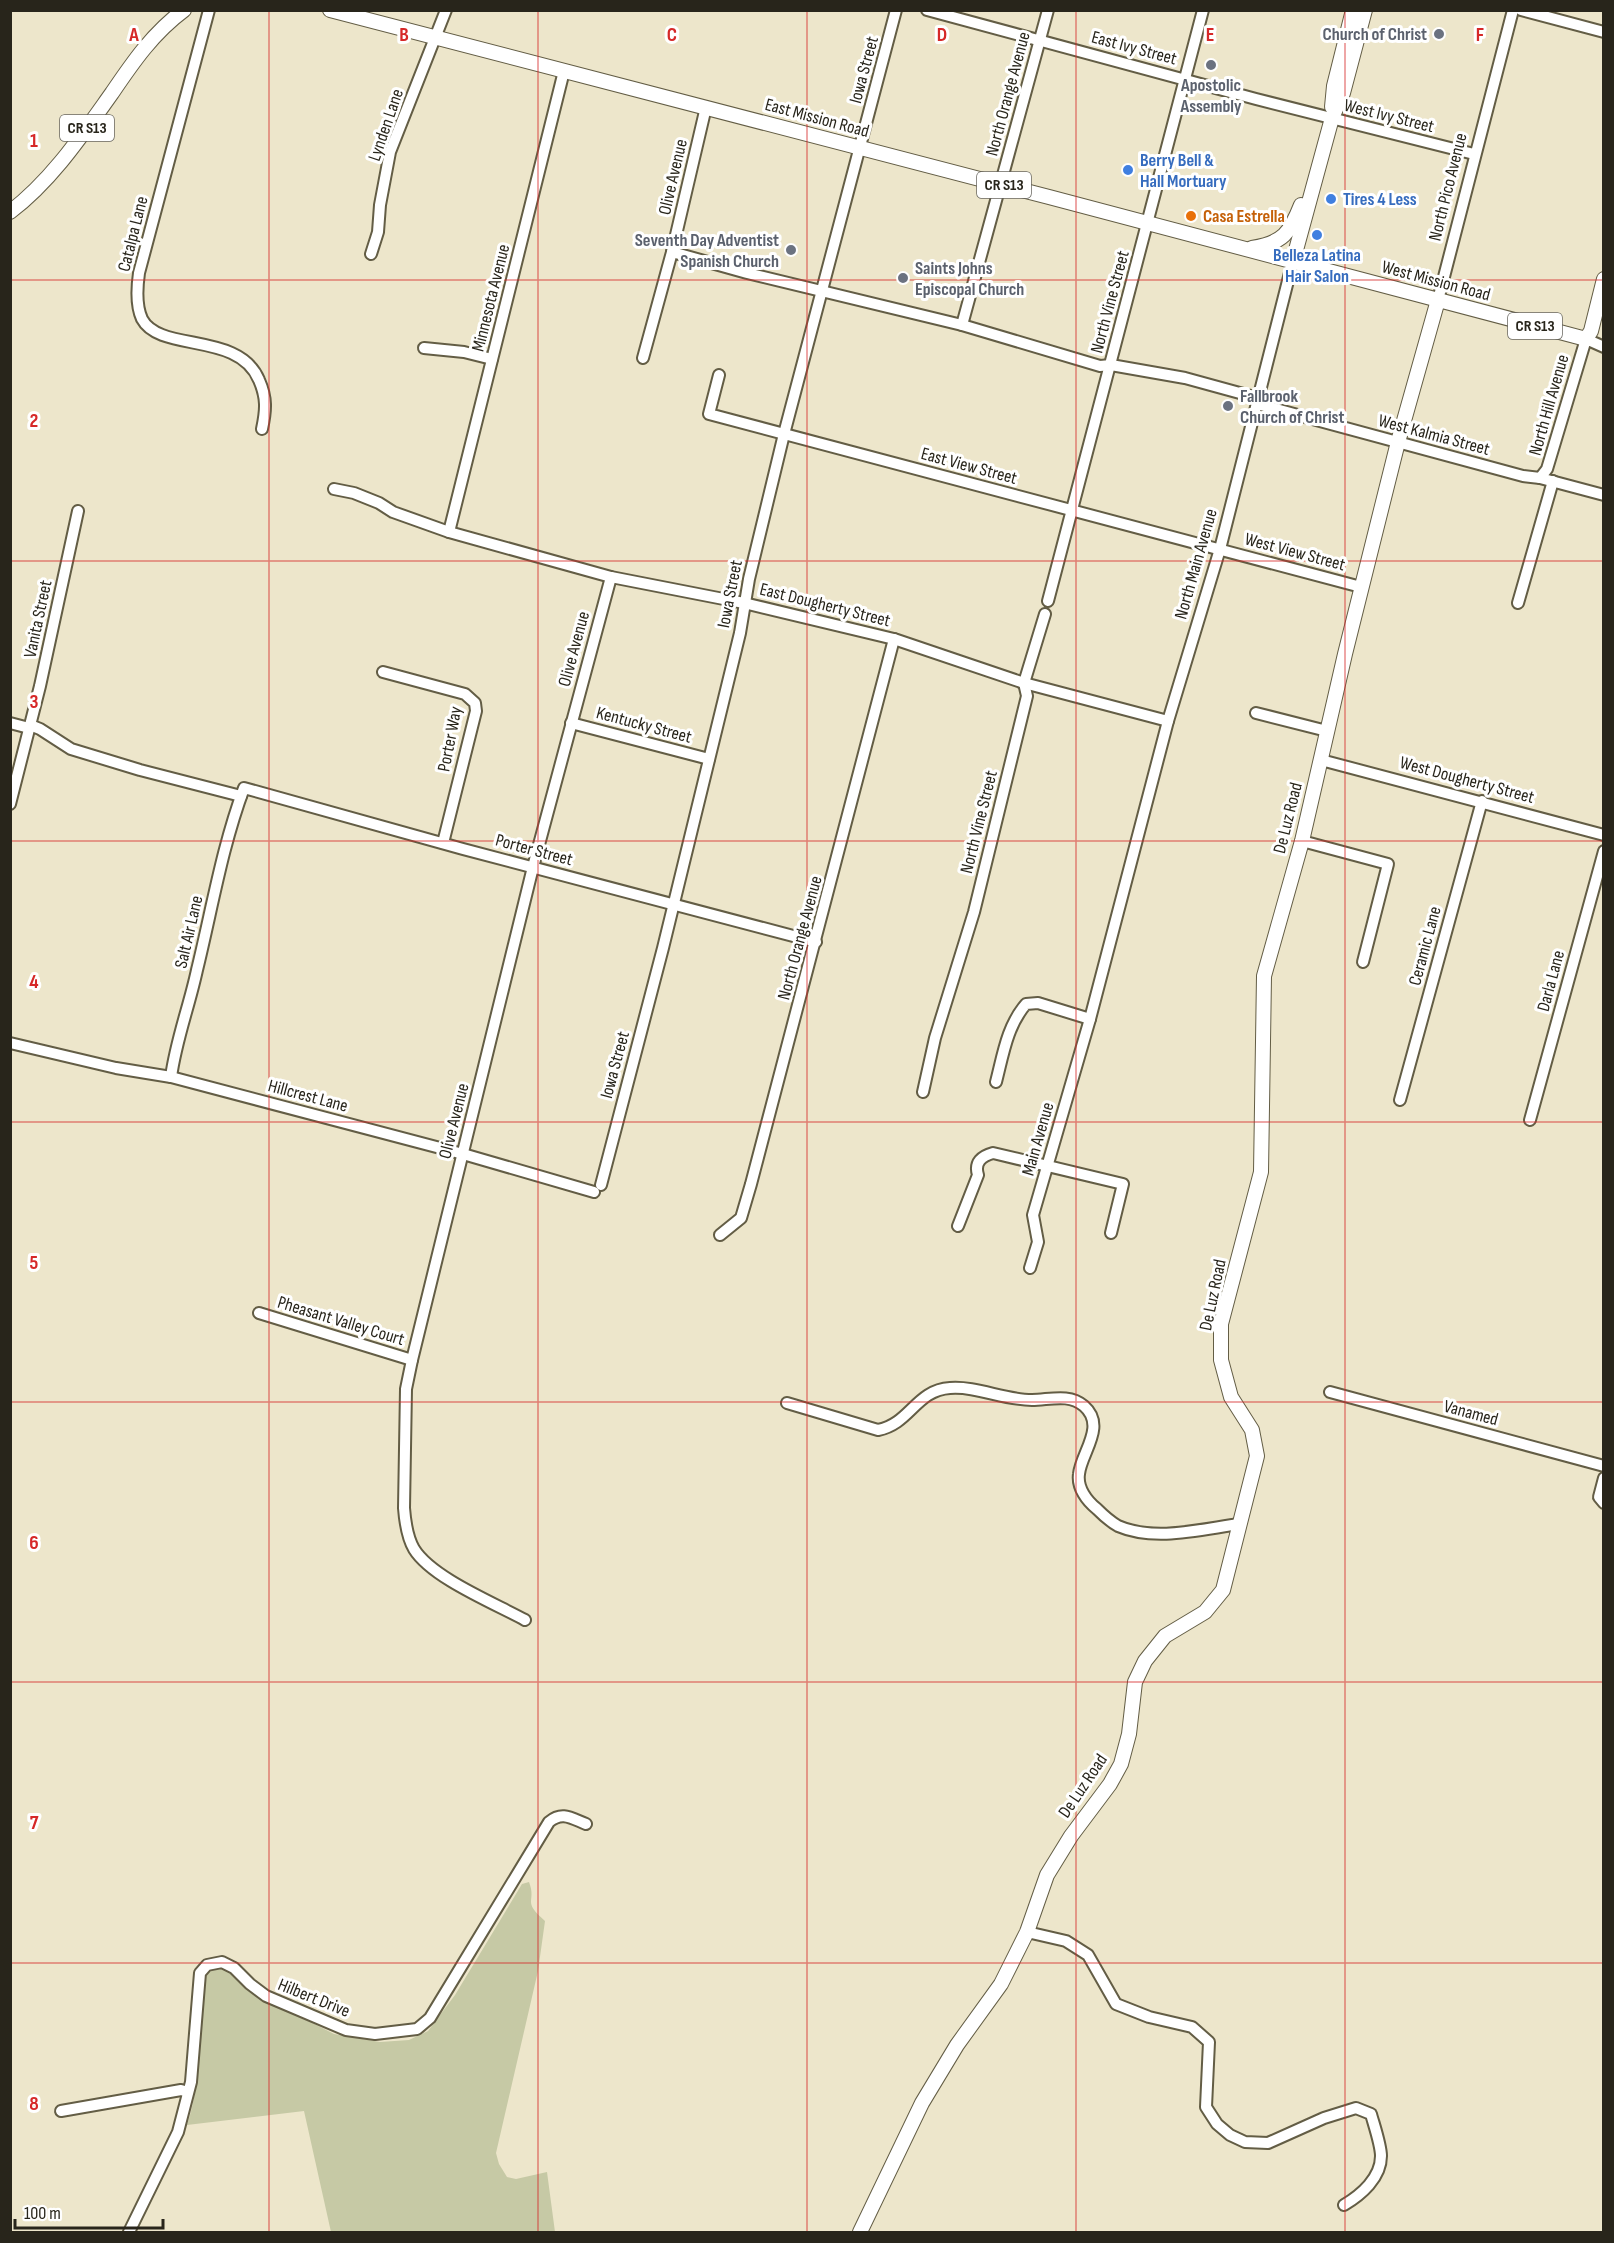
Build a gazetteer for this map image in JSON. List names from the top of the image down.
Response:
{
  "streets": {
    "main road": [
      "East Mission Road",
      "CR S13",
      "North Pico Avenue",
      "West Mission Road",
      "North Main Avenue",
      "De Luz Road"
    ],
    "street": [
      "East Ivy Street",
      "Iowa Street",
      "North Orange Avenue",
      "West Ivy Street",
      "Lynden Lane",
      "Olive Avenue",
      "Catalpa Lane",
      "Minnesota Avenue",
      "North Vine Street",
      "North Hill Avenue",
      "West Kalmia Street",
      "East View Street",
      "West View Street",
      "East Dougherty Street",
      "Vanita Street",
      "Kentucky Street",
      "Porter Way",
      "West Dougherty Street",
      "Porter Street",
      "Salt Air Lane",
      "Ceramic Lane",
      "Darla Lane",
      "Hillcrest Lane",
      "Main Avenue",
      "Pheasant Valley Court",
      "Vanamed",
      "Hilbert Drive"
    ]
  },
  "crossings": [
    ["East Ivy Street", "North Orange Avenue"],
    ["East Ivy Street", "West Ivy Street"],
    ["East Ivy Street", "North Vine Street"],
    ["East Ivy Street", "North Main Avenue"],
    ["Iowa Street", "East Mission Road"],
    ["Iowa Street", "West Kalmia Street"],
    ["Iowa Street", "East View Street"],
    ["Iowa Street", "East Dougherty Street"],
    ["Iowa Street", "Kentucky Street"],
    ["Iowa Street", "Porter Street"],
    ["Iowa Street", "Hillcrest Lane"],
    ["North Orange Avenue", "East Mission Road"],
    ["North Orange Avenue", "West Kalmia Street"],
    ["North Orange Avenue", "East Dougherty Street"],
    ["North Orange Avenue", "Porter Street"],
    ["West Ivy Street", "North Pico Avenue"],
    ["West Ivy Street", "North Main Avenue"],
    ["East Mission Road", "Lynden Lane"],
    ["East Mission Road", "Olive Avenue"],
    ["East Mission Road", "West Mission Road"],
    ["East Mission Road", "Minnesota Avenue"],
    ["East Mission Road", "North Vine Street"],
    ["East Mission Road", "North Main Avenue"],
    ["CR S13", "West Mission Road"],
    ["CR S13", "North Hill Avenue"],
    ["Olive Avenue", "West Kalmia Street"],
    ["Olive Avenue", "East Dougherty Street"],
    ["Olive Avenue", "Kentucky Street"],
    ["Olive Avenue", "Porter Street"],
    ["Olive Avenue", "Hillcrest Lane"],
    ["Olive Avenue", "Pheasant Valley Court"],
    ["North Pico Avenue", "West Mission Road"],
    ["North Pico Avenue", "West Kalmia Street"],
    ["North Pico Avenue", "De Luz Road"],
    ["West Mission Road", "North Hill Avenue"],
    ["West Mission Road", "North Main Avenue"],
    ["Minnesota Avenue", "East Dougherty Street"],
    ["North Vine Street", "West Kalmia Street"],
    ["North Vine Street", "East View Street"],
    ["North Vine Street", "East Dougherty Street"],
    ["North Hill Avenue", "West Kalmia Street"],
    ["West Kalmia Street", "North Main Avenue"],
    ["West Kalmia Street", "De Luz Road"],
    ["East View Street", "West View Street"],
    ["East View Street", "North Main Avenue"],
    ["West View Street", "North Main Avenue"],
    ["West View Street", "De Luz Road"],
    ["North Main Avenue", "East Dougherty Street"],
    ["North Main Avenue", "Main Avenue"],
    ["Vanita Street", "Porter Street"],
    ["Porter Way", "Porter Street"],
    ["West Dougherty Street", "De Luz Road"],
    ["West Dougherty Street", "Ceramic Lane"],
    ["Porter Street", "Salt Air Lane"],
    ["Salt Air Lane", "Hillcrest Lane"]
  ],
  "places": [
    "Church of Christ",
    "Apostolic Assembly",
    "Berry Bell & Hall Mortuary",
    "Tires 4 Less",
    "Casa Estrella",
    "Belleza Latina Hair Salon",
    "Seventh Day Adventist Spanish Church",
    "Saints Johns Episcopal Church",
    "Fallbrook Church of Christ"
  ],
  "scale_bar": "100 m",
  "grid": {
    "columns": [
      "A",
      "B",
      "C",
      "D",
      "E",
      "F"
    ],
    "rows": [
      "1",
      "2",
      "3",
      "4",
      "5",
      "6",
      "7",
      "8"
    ]
  }
}
